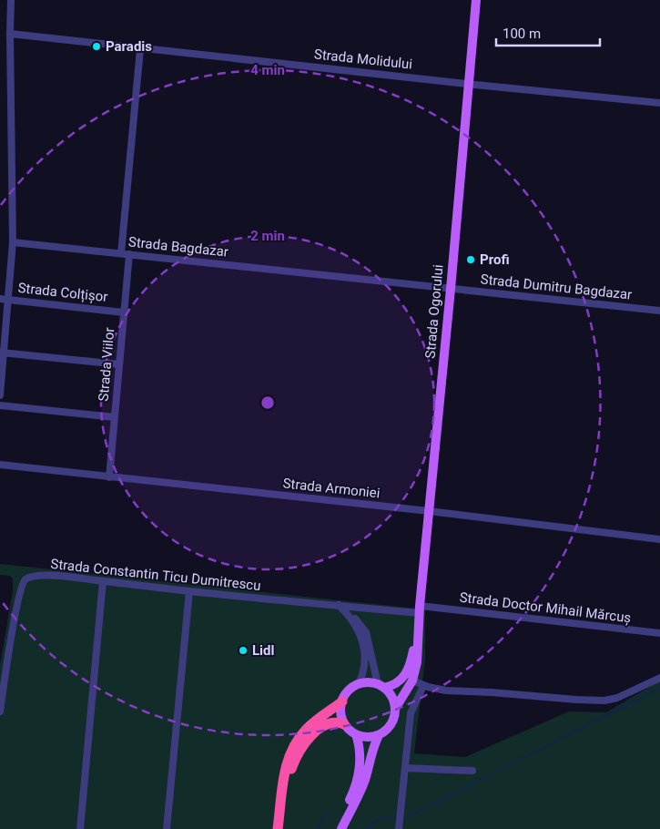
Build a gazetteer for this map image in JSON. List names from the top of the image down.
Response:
{
  "streets": {
    "main road": ["Strada Ogorului"],
    "street": [
      "Strada Molidului",
      "Strada Bagdazar",
      "Strada Dumitru Bagdazar",
      "Strada Colțișor",
      "Strada Viilor",
      "Strada Armoniei",
      "Strada Constantin Ticu Dumitrescu",
      "Strada Doctor Mihail Mărcuș"
    ]
  },
  "crossings": [
    ["Strada Molidului", "Strada Ogorului"],
    ["Strada Molidului", "Strada Viilor"],
    ["Strada Bagdazar", "Strada Dumitru Bagdazar"],
    ["Strada Bagdazar", "Strada Ogorului"],
    ["Strada Bagdazar", "Strada Viilor"],
    ["Strada Dumitru Bagdazar", "Strada Ogorului"],
    ["Strada Colțișor", "Strada Viilor"],
    ["Strada Ogorului", "Strada Armoniei"],
    ["Strada Ogorului", "Strada Constantin Ticu Dumitrescu"],
    ["Strada Ogorului", "Strada Doctor Mihail Mărcuș"],
    ["Strada Viilor", "Strada Armoniei"],
    ["Strada Constantin Ticu Dumitrescu", "Strada Doctor Mihail Mărcuș"]
  ],
  "places": ["Paradis", "Profi", "Lidl"],
  "scale_bar": "100 m",
  "rings": ["4 min", "2 min"]
}
